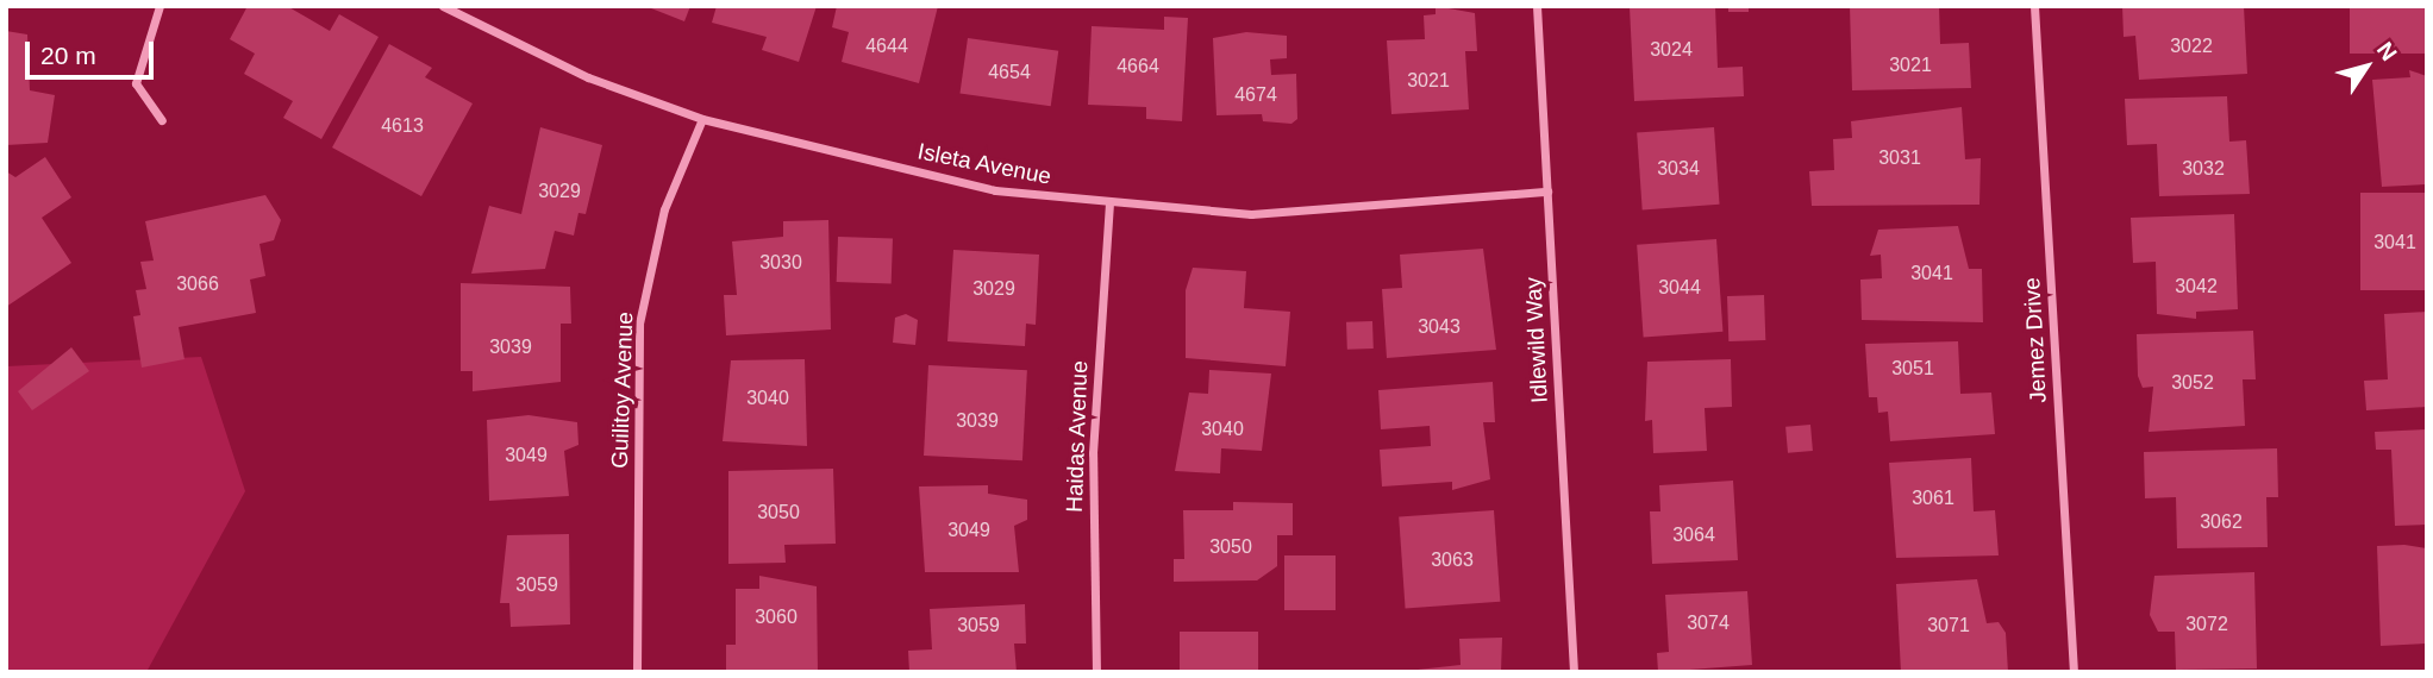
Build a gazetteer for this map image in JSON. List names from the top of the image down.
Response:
{
  "streets": {
    "street": [
      "Isleta Avenue",
      "Idlewild Way",
      "Jemez Drive",
      "Guilitoy Avenue",
      "Haidas Avenue"
    ]
  },
  "crossings": [
    ["Isleta Avenue", "Idlewild Way"],
    ["Isleta Avenue", "Guilitoy Avenue"],
    ["Isleta Avenue", "Haidas Avenue"]
  ],
  "house_numbers": [
    "4644",
    "3022",
    "3024",
    "3021",
    "4664",
    "4654",
    "3021",
    "4674",
    "4613",
    "3031",
    "3034",
    "3032",
    "3029",
    "3041",
    "3030",
    "3041",
    "3066",
    "3042",
    "3044",
    "3029",
    "3043",
    "3039",
    "3051",
    "3052",
    "3040",
    "3039",
    "3040",
    "3049",
    "3061",
    "3050",
    "3062",
    "3049",
    "3064",
    "3050",
    "3063",
    "3059",
    "3060",
    "3074",
    "3072",
    "3059",
    "3071"
  ],
  "scale_bar": "20 m",
  "north": "top right"
}
